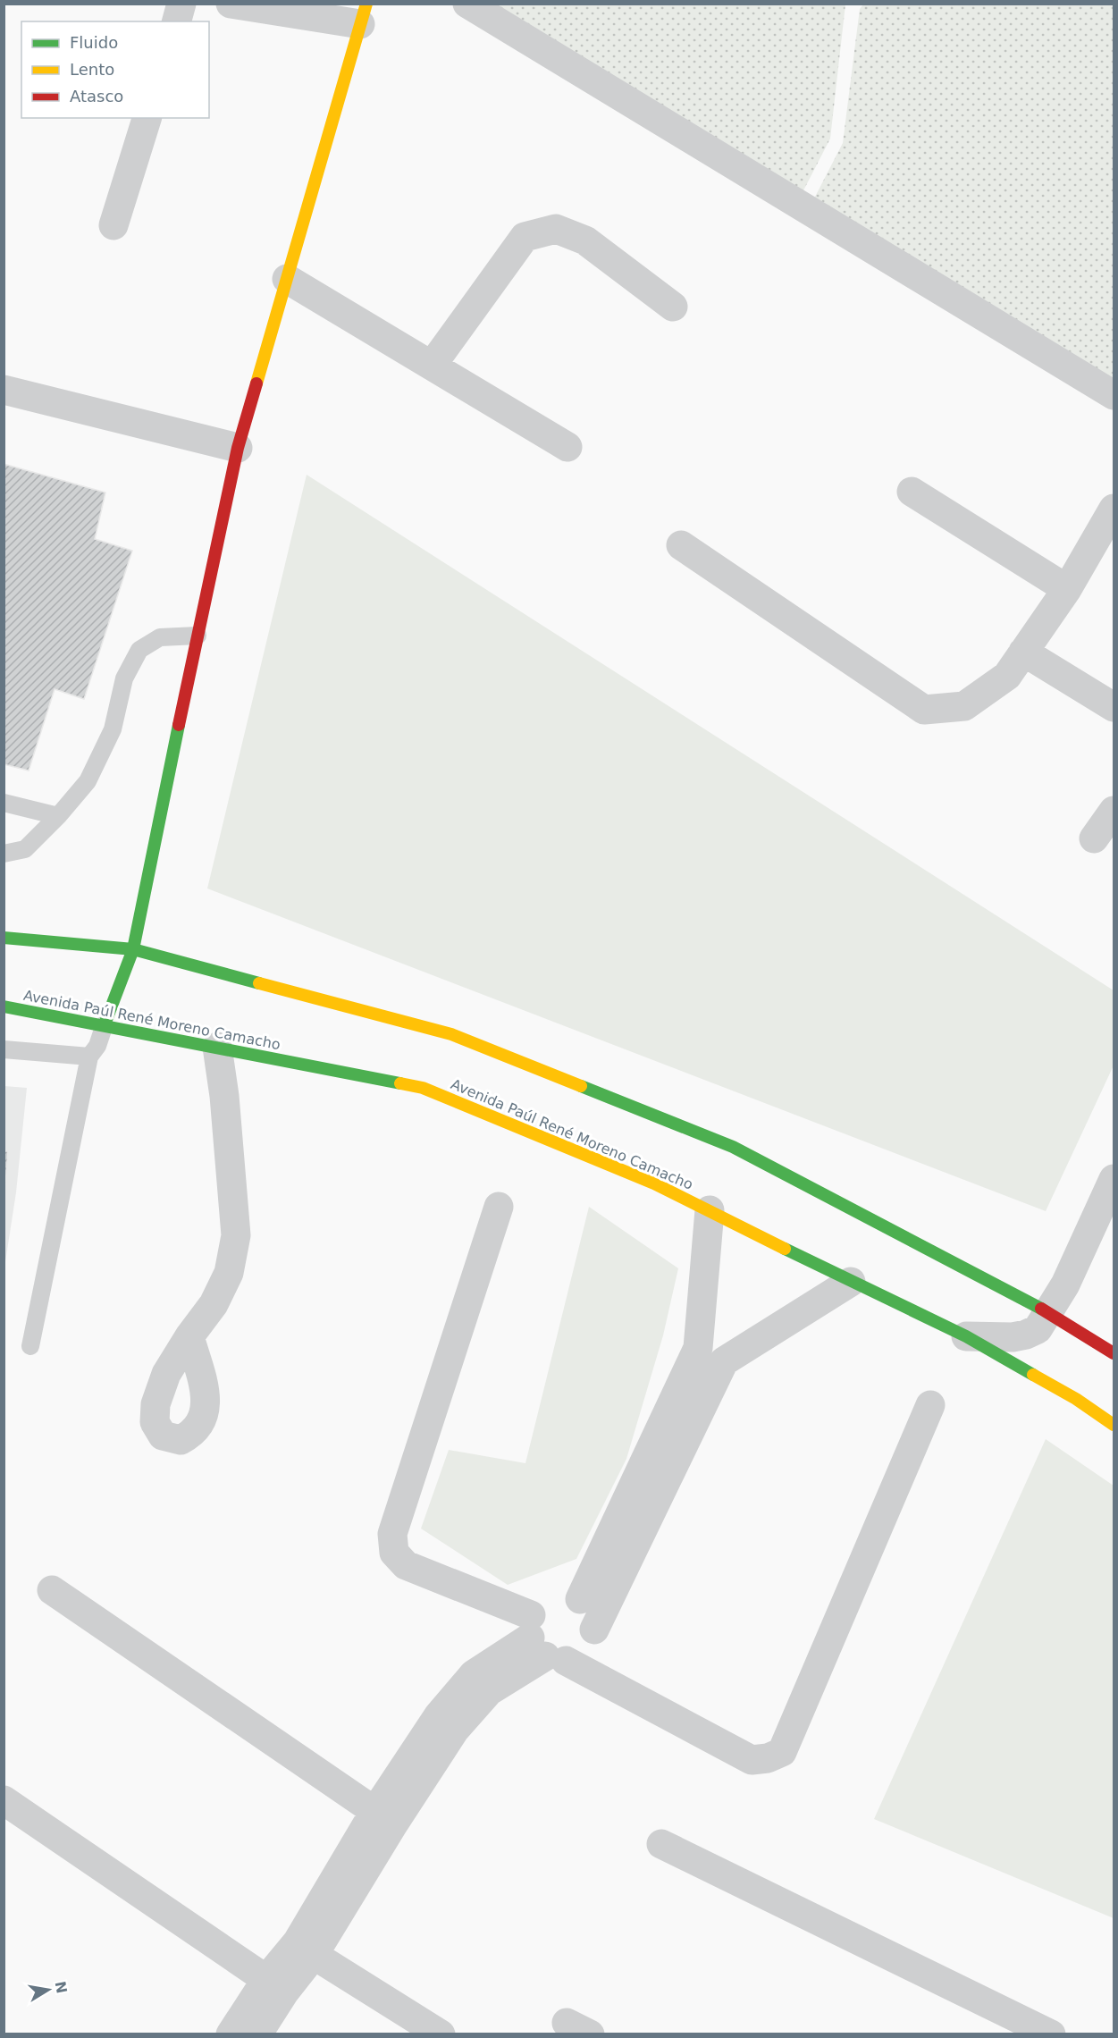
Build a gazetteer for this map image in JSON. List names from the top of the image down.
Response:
{
  "streets": {
    "main road": ["Avenida Paúl René Moreno Camacho"]
  },
  "legend": ["Fluido", "Lento", "Atasco"],
  "north": "right"
}
